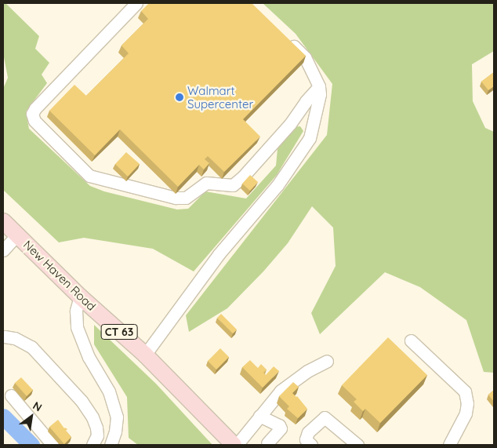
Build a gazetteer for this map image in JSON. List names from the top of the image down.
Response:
{
  "streets": {
    "main road": ["New Haven Road", "CT 63"]
  },
  "places": ["Walmart Supercenter"],
  "north": "top right"
}
